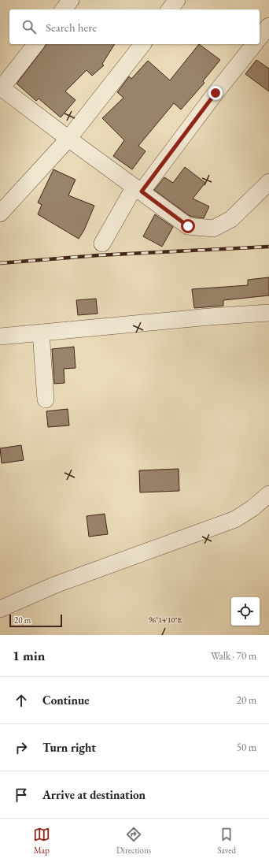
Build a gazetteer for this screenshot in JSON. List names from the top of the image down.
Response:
{
  "scale_bar": "20 m",
  "page": {
    "search": "Search here",
    "scale": "20 m",
    "heading": ["1 min", "Walk · 70 m"],
    "list": [
      ["Continue", "20 m"],
      ["Turn right", "50 m"],
      "Arrive at destination"
    ],
    "nav": ["Map", "Directions", "Saved"]
  },
  "coordinates": ["96°14'10\"E"]
}
